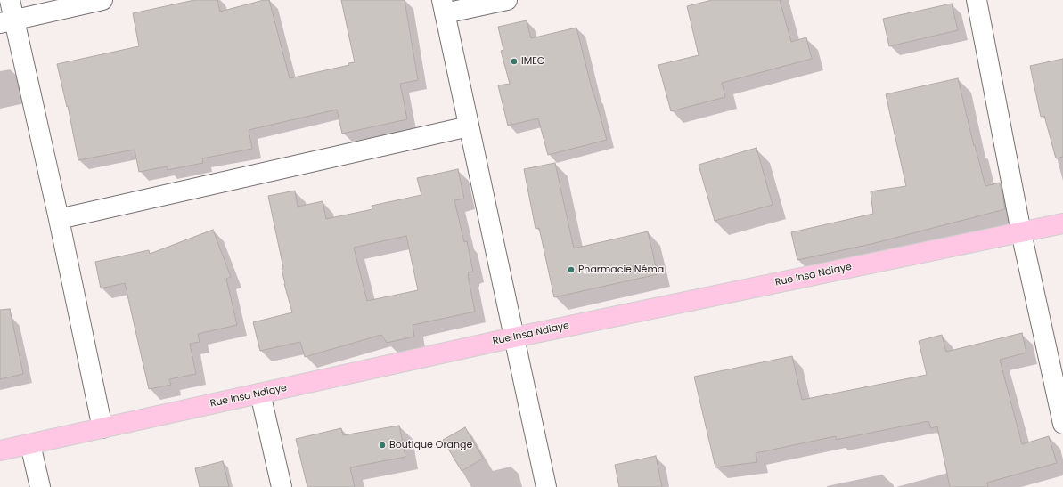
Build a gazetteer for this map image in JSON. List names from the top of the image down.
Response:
{
  "streets": {
    "main road": ["Rue Insa Ndiaye"]
  },
  "places": ["IMEC", "Pharmacie Néma", "Boutique Orange"]
}
